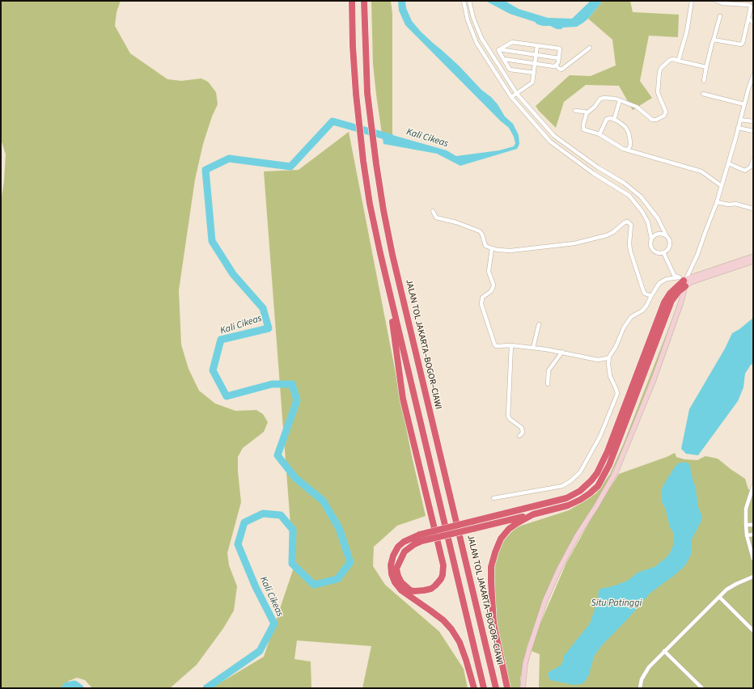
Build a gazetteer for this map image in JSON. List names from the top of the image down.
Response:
{
  "streets": {
    "highway": ["JALAN TOL JAKARTA–BOGOR–CIAWI"]
  },
  "water": ["Kali Cikeas", "Situ Patinggi"]
}
